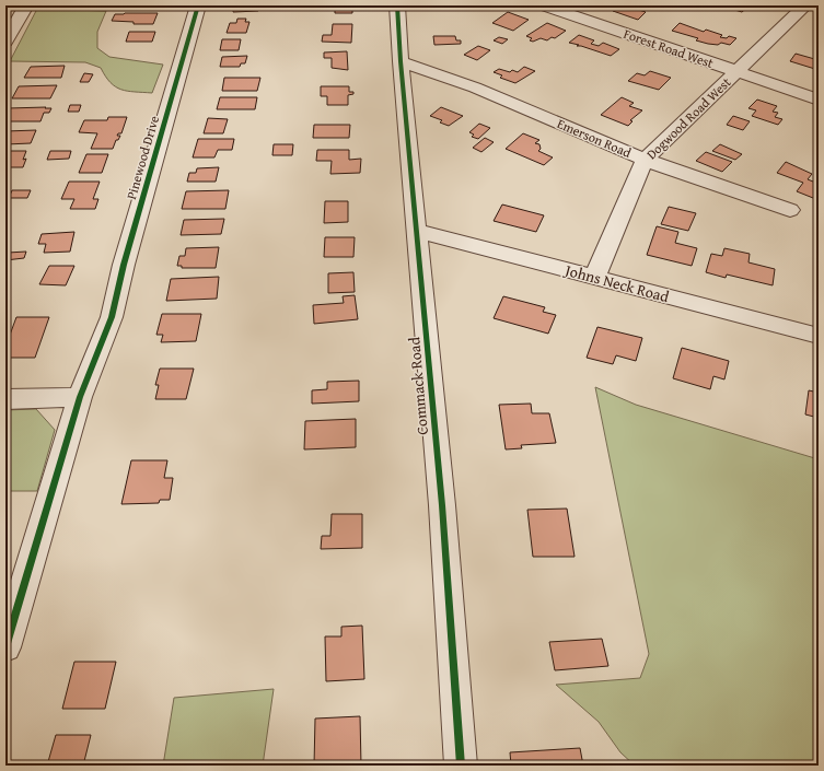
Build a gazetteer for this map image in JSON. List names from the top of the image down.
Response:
{
  "streets": {
    "street": [
      "Forest Road West",
      "Dogwood Road West",
      "Emerson Road",
      "Pinewood Drive",
      "Johns Neck Road",
      "Commack Road"
    ]
  },
  "crossings": [
    ["Forest Road West", "Dogwood Road West"],
    ["Dogwood Road West", "Emerson Road"],
    ["Dogwood Road West", "Johns Neck Road"],
    ["Emerson Road", "Commack Road"],
    ["Johns Neck Road", "Commack Road"]
  ]
}
